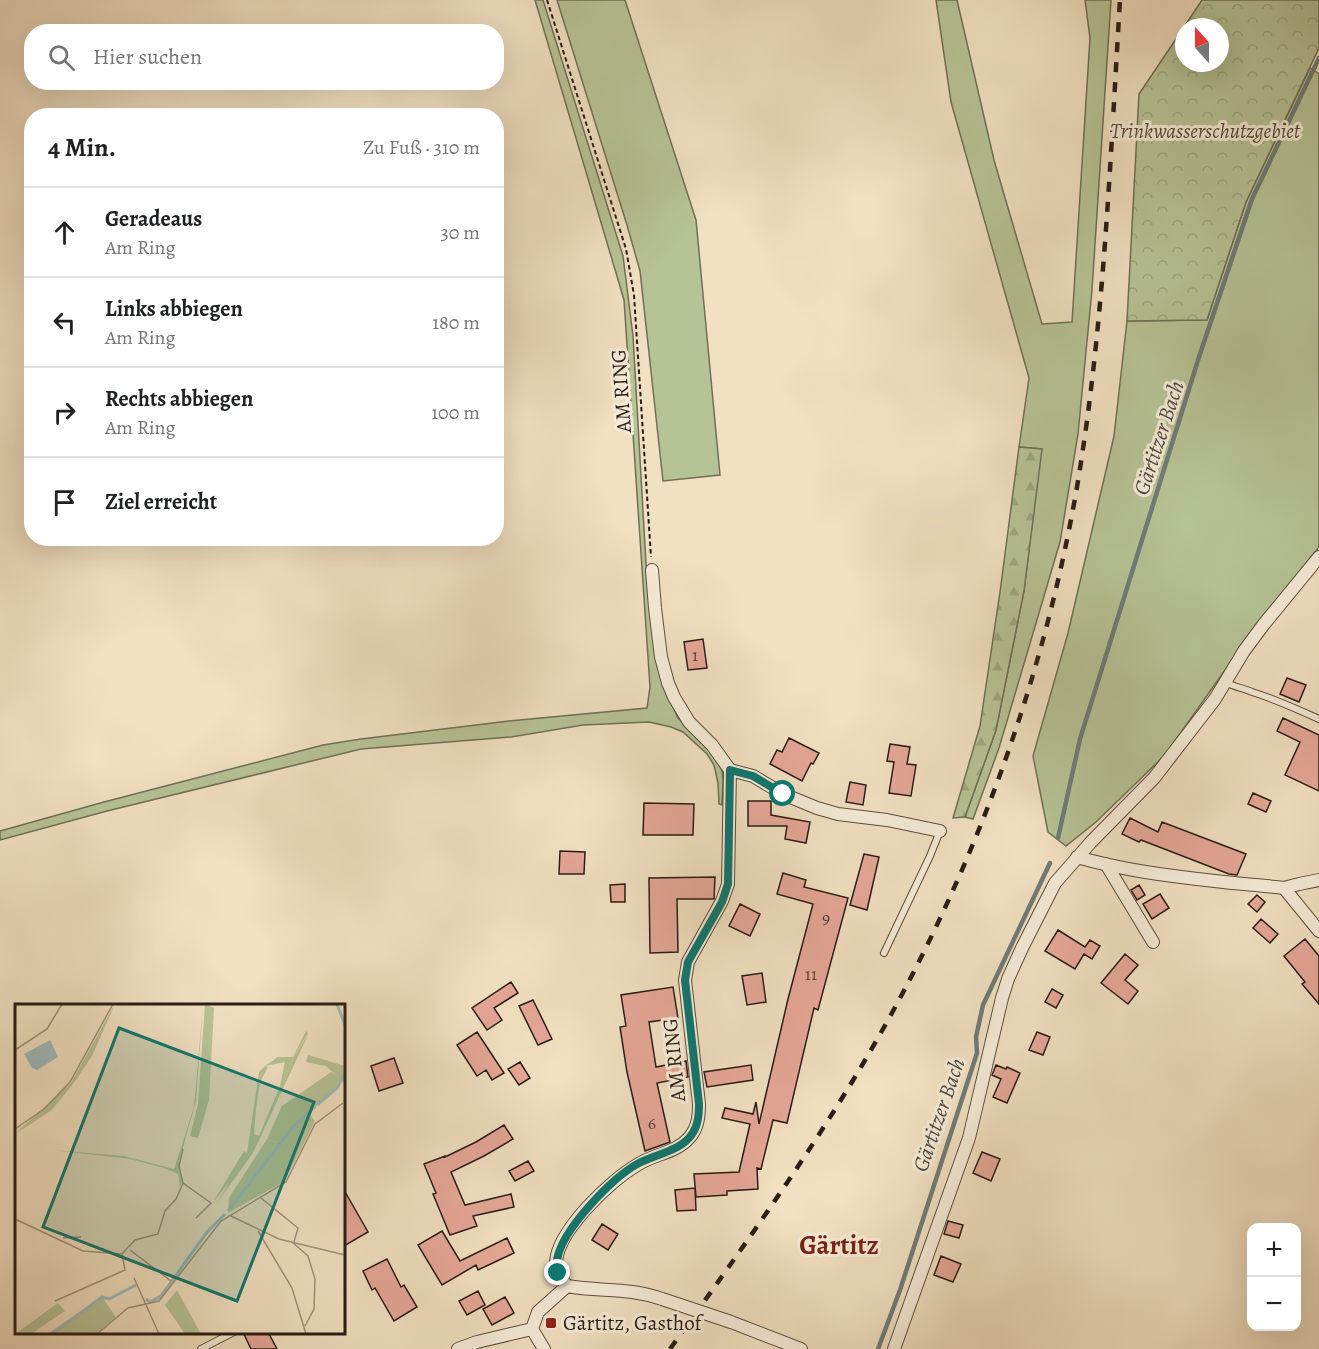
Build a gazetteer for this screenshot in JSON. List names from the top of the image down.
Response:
{
  "streets": {
    "street": ["AM RING"]
  },
  "districts": ["Gärtitz"],
  "water": ["Gärtitzer Bach"],
  "parks": ["Trinkwasserschutzgebiet"],
  "places": {
    "transit": ["Gärtitz, Gasthof"]
  },
  "house_numbers": [
    "1",
    "9",
    "11",
    "6"
  ],
  "north": "top",
  "page": {
    "search": "Hier suchen",
    "heading": ["4 Min.", "Zu Fuß · 310 m"],
    "list": [
      ["Geradeaus", "Am Ring", "30 m"],
      ["Links abbiegen", "Am Ring", "180 m"],
      ["Rechts abbiegen", "Am Ring", "100 m"],
      "Ziel erreicht"
    ],
    "map_buttons": ["+", "−"]
  }
}
